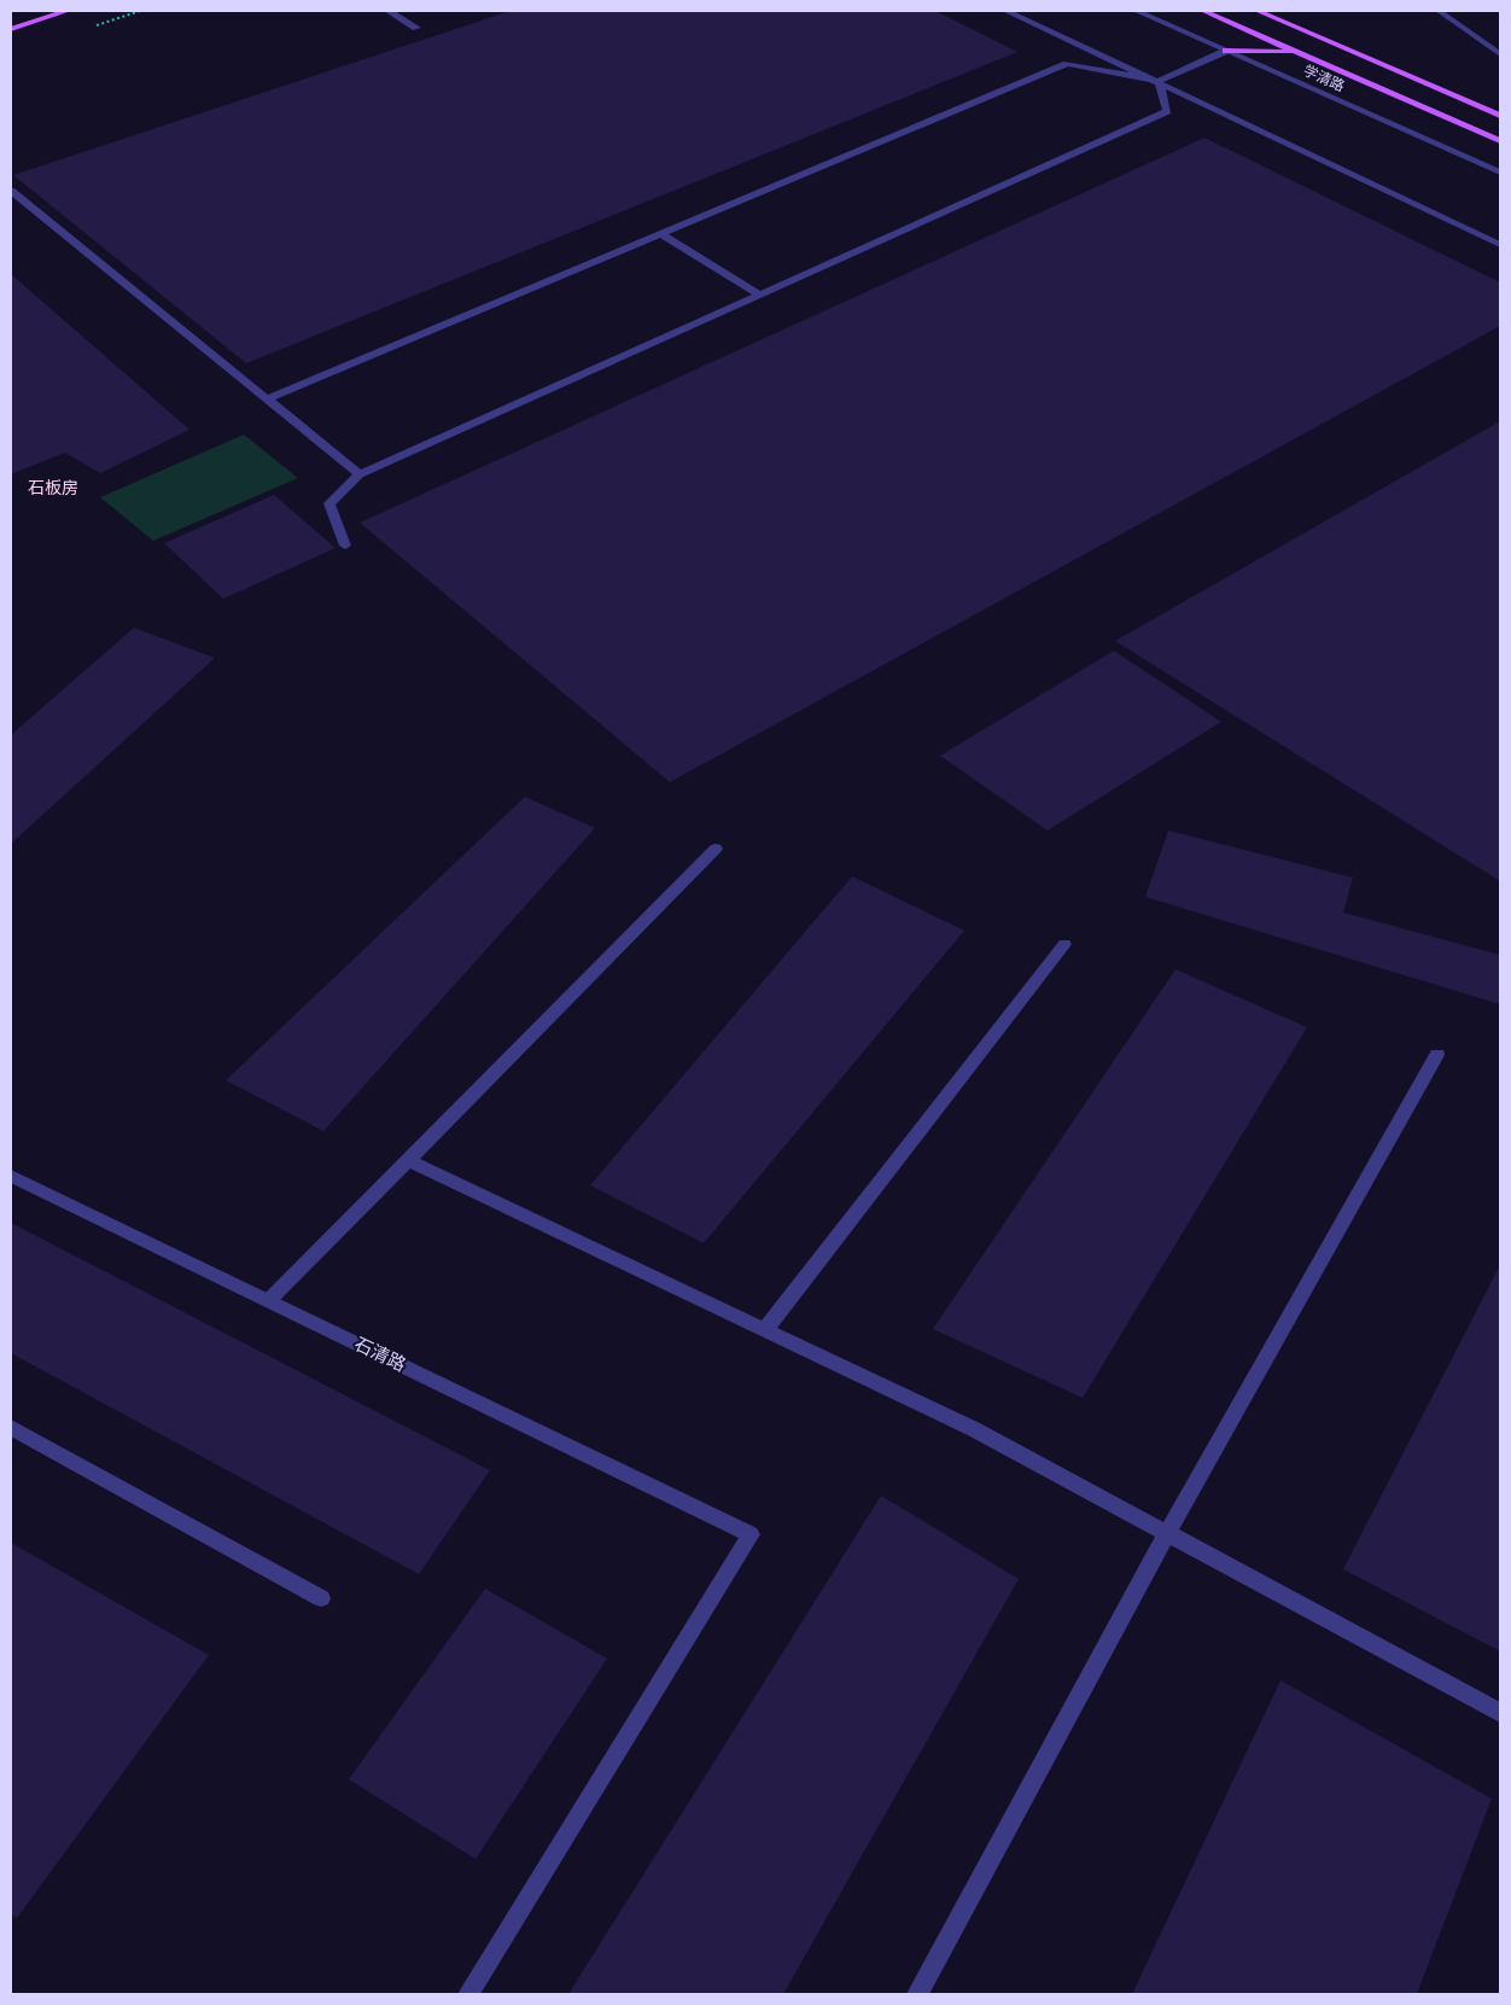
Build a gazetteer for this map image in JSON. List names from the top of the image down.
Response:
{
  "streets": {
    "main road": ["学清路"],
    "street": ["石清路"]
  },
  "districts": ["石板房"]
}
